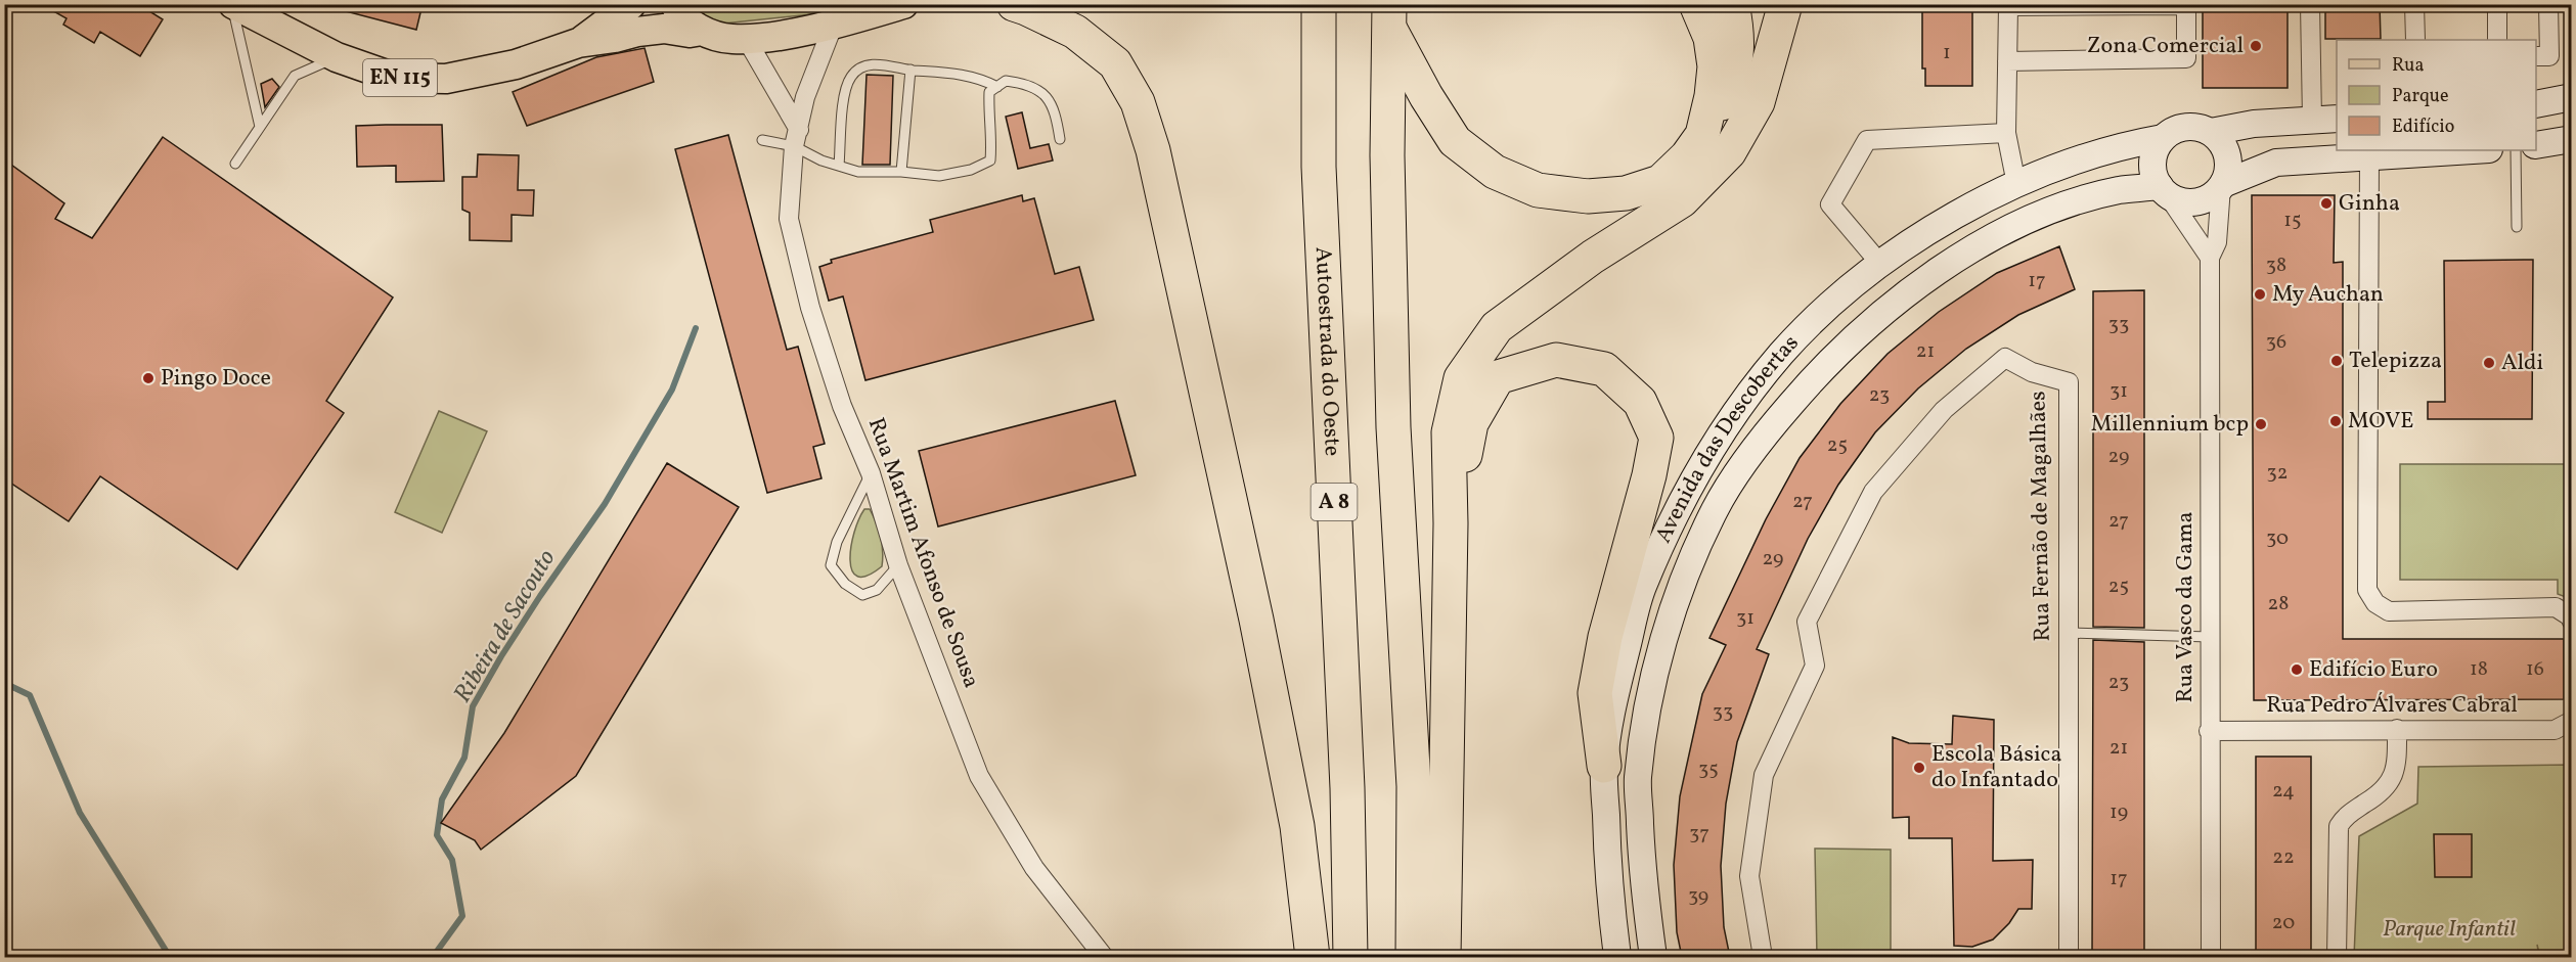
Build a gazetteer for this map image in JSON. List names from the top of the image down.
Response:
{
  "streets": {
    "highway": ["Autoestrada do Oeste", "A 8"],
    "main road": ["EN 115", "Avenida das Descobertas"],
    "street": [
      "Rua Fernão de Magalhães",
      "Rua Martim Afonso de Sousa",
      "Rua Vasco da Gama",
      "Rua Pedro Álvares Cabral"
    ]
  },
  "crossings": [
    ["Avenida das Descobertas", "Rua Vasco da Gama"],
    ["Rua Vasco da Gama", "Rua Pedro Álvares Cabral"]
  ],
  "water": ["Ribeira de Sacouto"],
  "parks": ["Parque Infantil"],
  "places": [
    "Zona Comercial",
    "Ginha",
    "My Auchan",
    "Telepizza",
    "Aldi",
    "Pingo Doce",
    "MOVE",
    "Millennium bcp",
    "Edifício Euro",
    "Escola Básica do Infantado"
  ],
  "house_numbers": [
    "1",
    "15",
    "38",
    "17",
    "33",
    "36",
    "21",
    "31",
    "23",
    "25",
    "29",
    "32",
    "27",
    "27",
    "30",
    "29",
    "25",
    "28",
    "31",
    "18",
    "16",
    "23",
    "33",
    "21",
    "35",
    "24",
    "19",
    "37",
    "22",
    "17",
    "39",
    "20"
  ],
  "legend": ["Rua", "Parque", "Edifício"]
}
